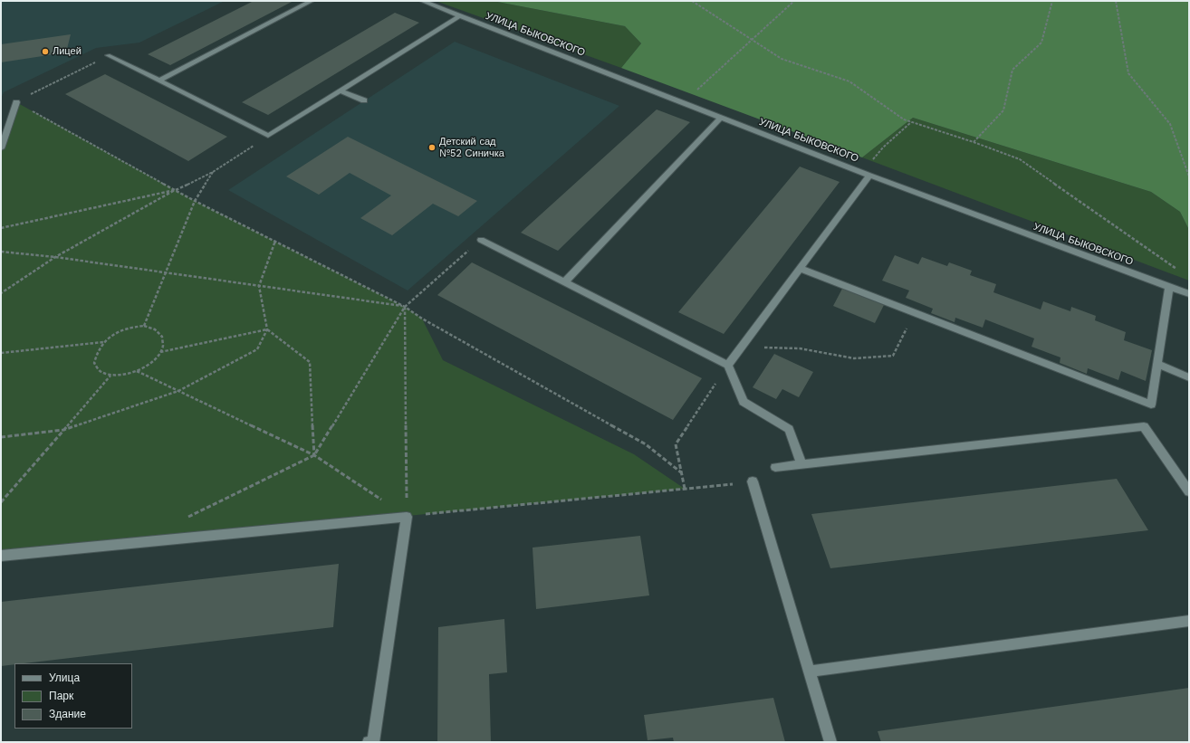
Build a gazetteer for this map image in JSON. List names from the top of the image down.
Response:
{
  "streets": {
    "street": ["УЛИЦА БЫКОВСКОГО"]
  },
  "places": ["Лицей", "Детский сад №52 Синичка"],
  "legend": ["Улица", "Парк", "Здание"]
}
